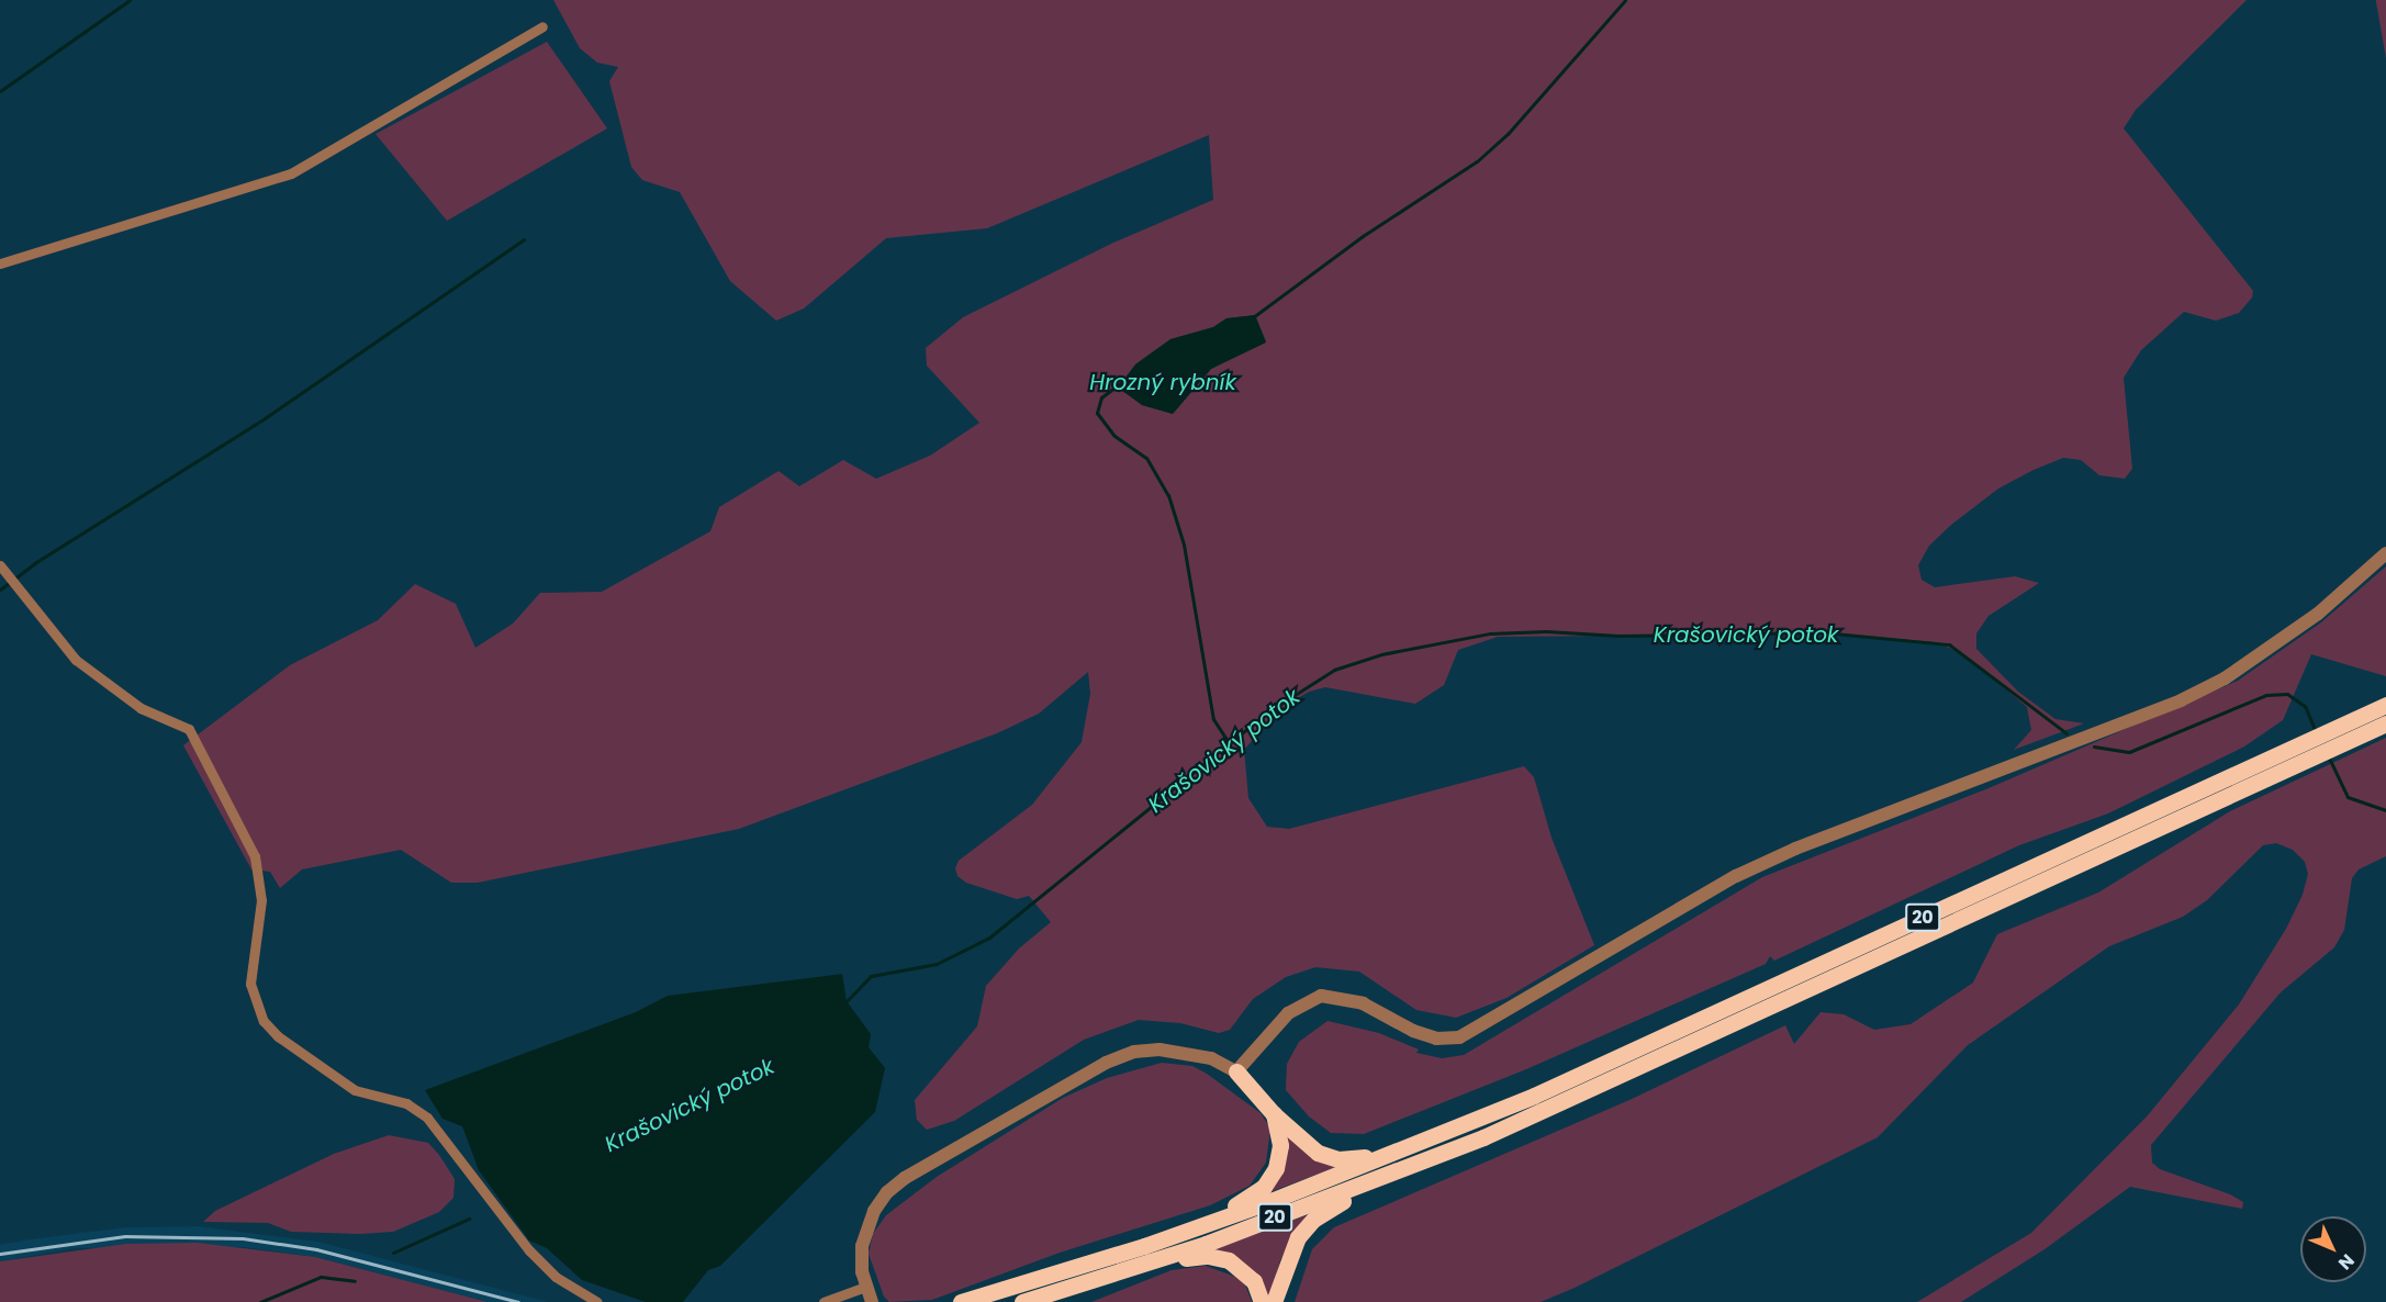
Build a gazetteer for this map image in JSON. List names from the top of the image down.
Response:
{
  "streets": {
    "highway": ["20"]
  },
  "water": ["Hrozný rybník", "Krašovický potok"],
  "north": "bottom right"
}
